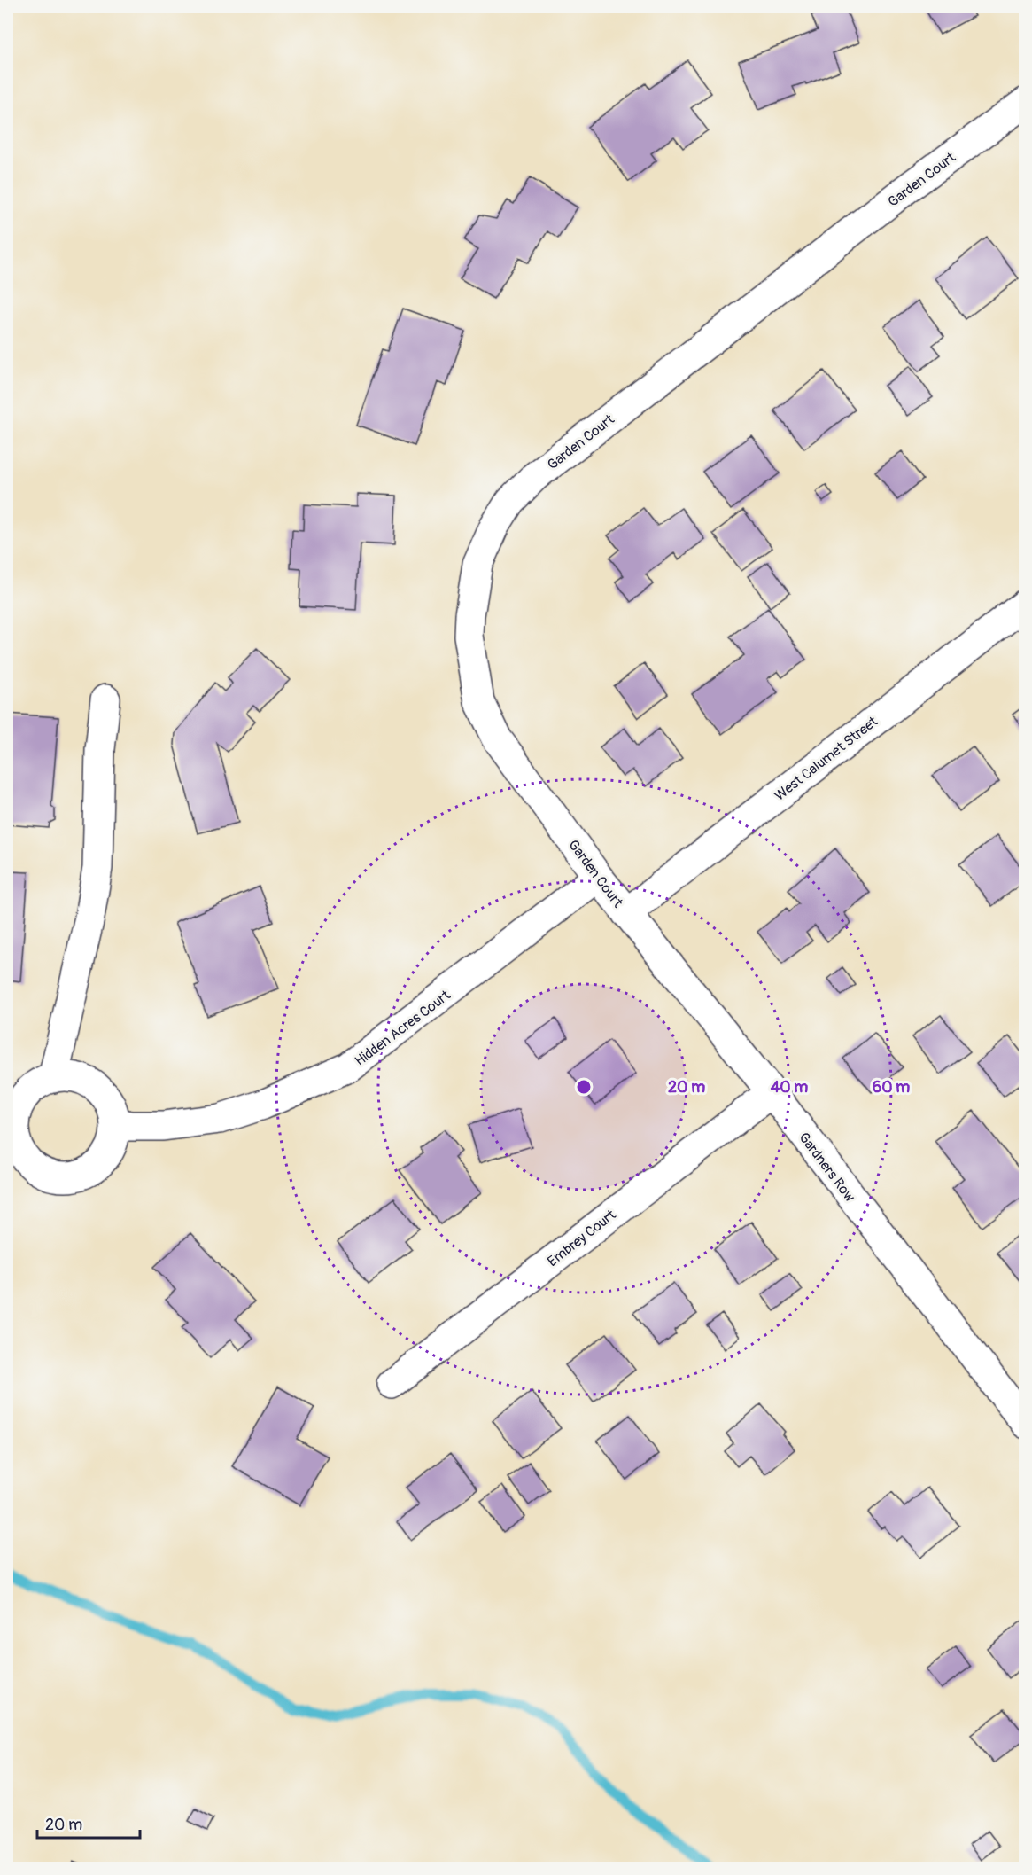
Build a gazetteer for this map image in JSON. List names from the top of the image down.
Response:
{
  "streets": {
    "street": [
      "Garden Court",
      "West Calumet Street",
      "Hidden Acres Court",
      "Gardners Row",
      "Embrey Court"
    ]
  },
  "crossings": [
    ["Garden Court", "West Calumet Street"],
    ["Garden Court", "Hidden Acres Court"],
    ["Garden Court", "Gardners Row"],
    ["West Calumet Street", "Gardners Row"],
    ["Gardners Row", "Embrey Court"]
  ],
  "scale_bar": "20 m",
  "rings": ["20 m", "40 m", "60 m"]
}
